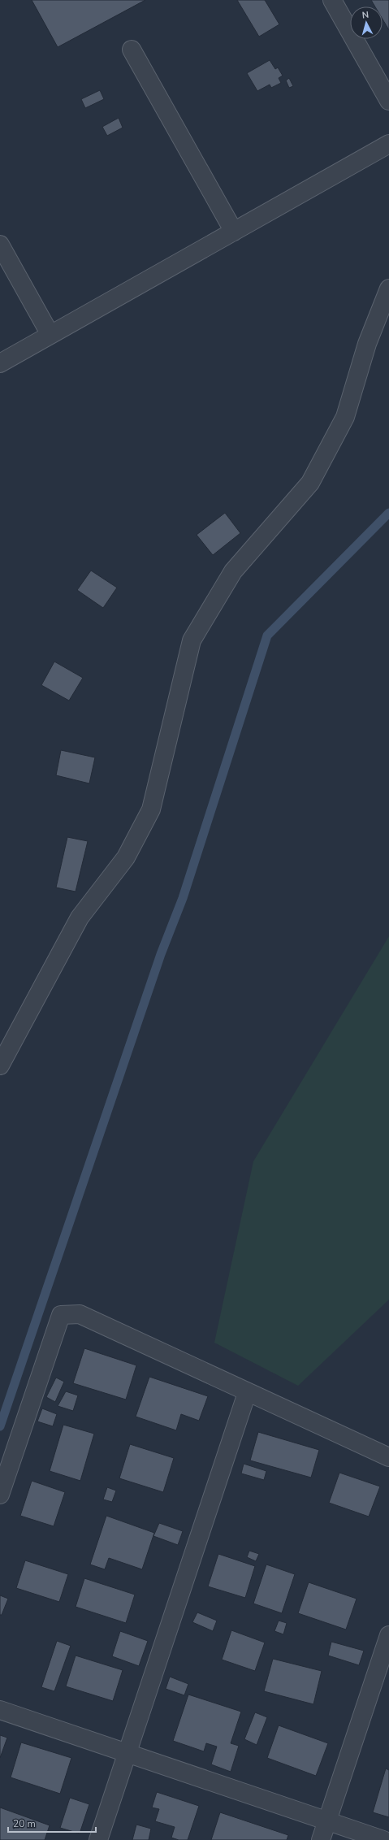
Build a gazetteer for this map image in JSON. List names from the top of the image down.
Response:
{
  "scale_bar": "20 m",
  "north": "top"
}
